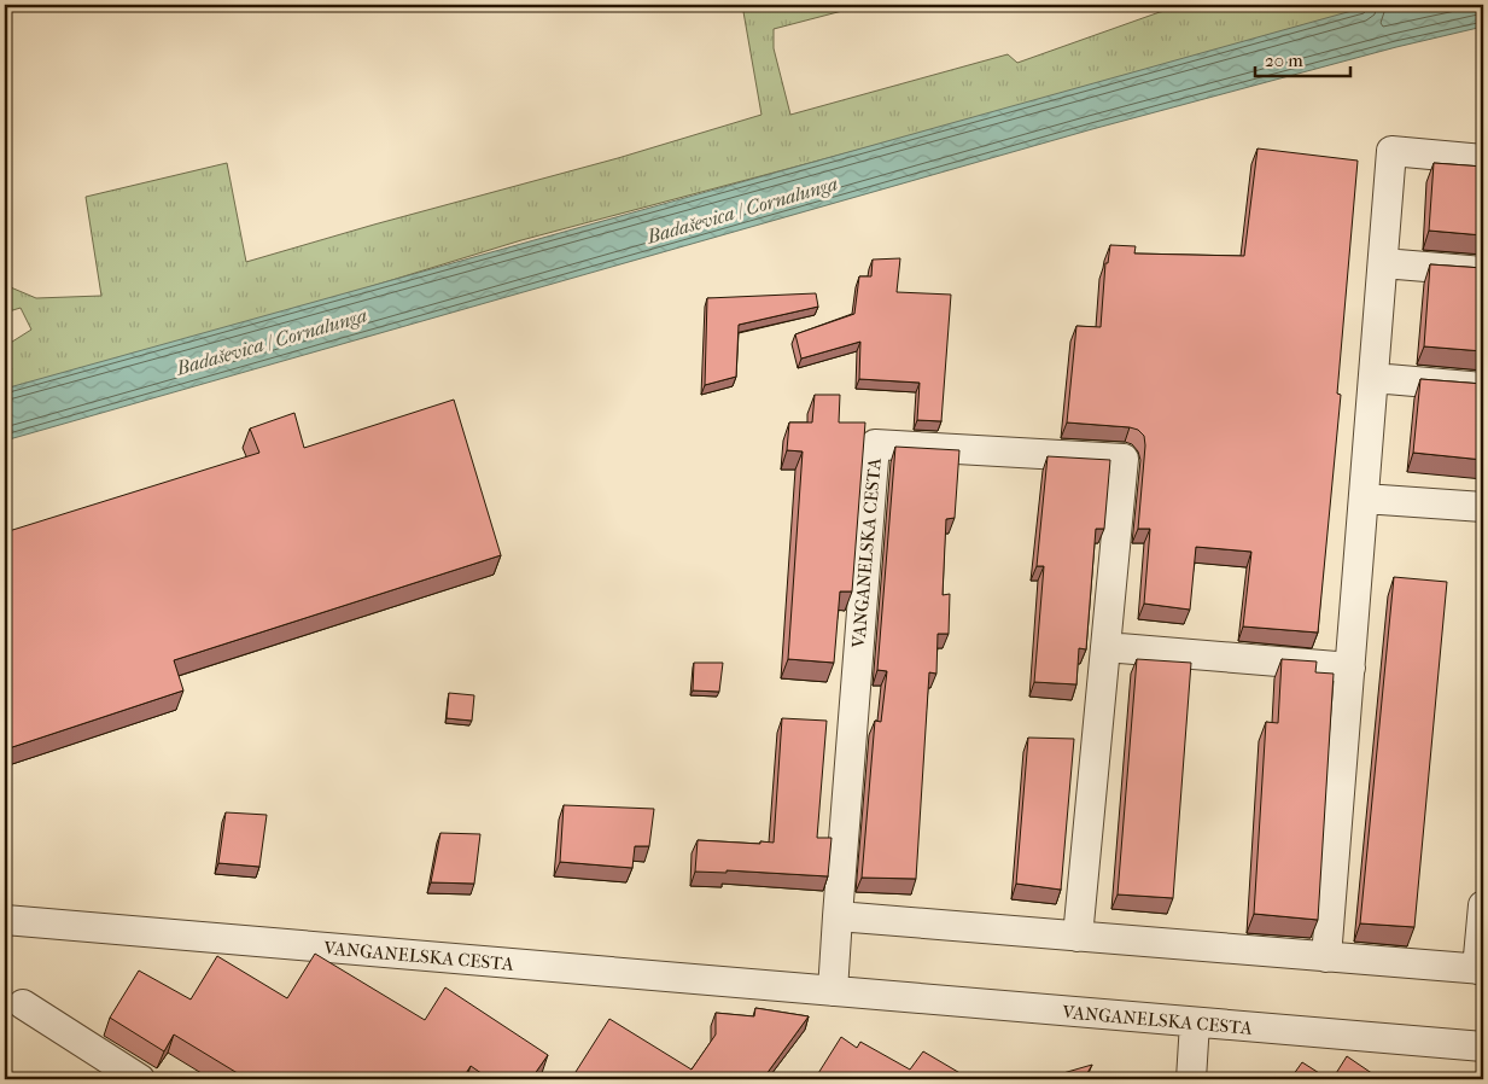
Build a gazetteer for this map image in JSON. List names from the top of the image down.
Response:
{
  "streets": {
    "street": ["VANGANELSKA CESTA"]
  },
  "water": ["Badaševica / Cornalunga"],
  "scale_bar": "20 m"
}
